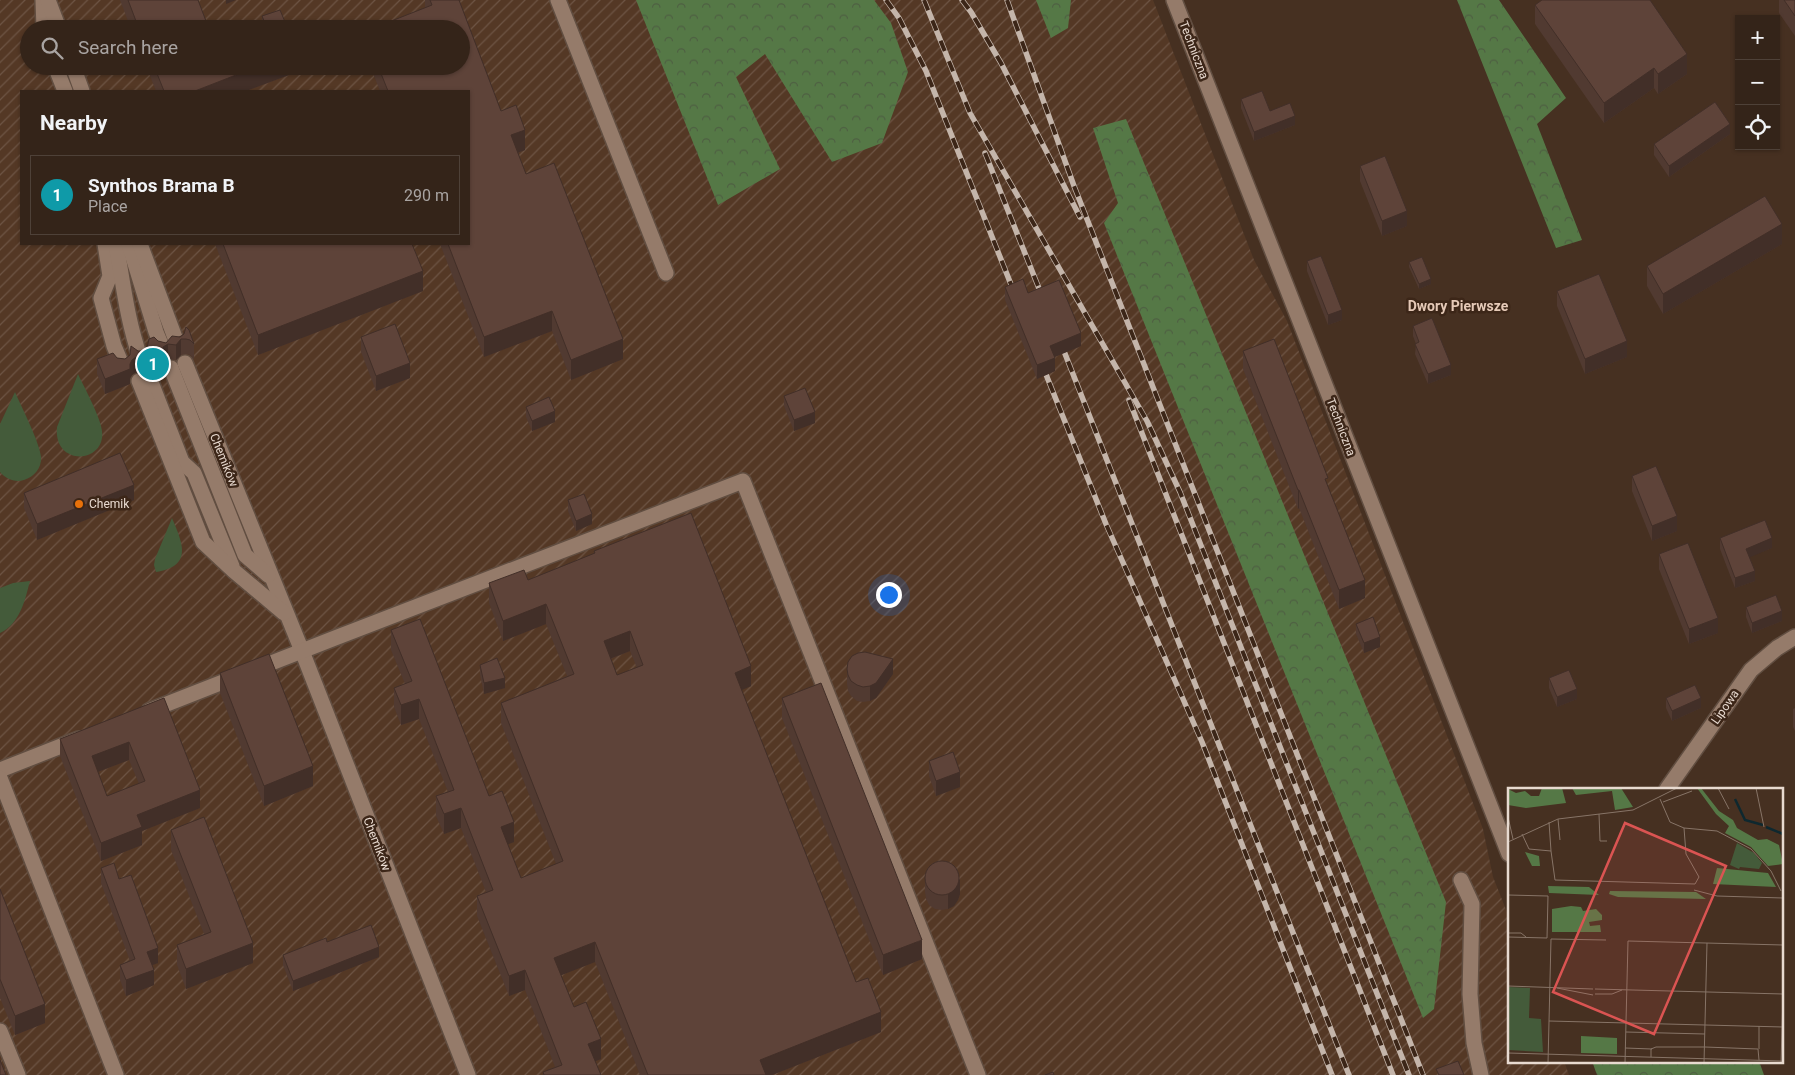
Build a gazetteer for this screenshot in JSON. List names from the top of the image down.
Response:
{
  "streets": {
    "street": ["Techniczna", "Chemików", "Lipowa"]
  },
  "districts": ["Dwory Pierwsze"],
  "places": ["Chemik"],
  "page": {
    "map_buttons": ["+", "−"],
    "search": "Search here",
    "heading": "Nearby",
    "list": [
      {
        "mark": "1",
        "name": "Synthos Brama B",
        "note": "Place",
        "value": "290 m"
      }
    ],
    "pins": "1"
  }
}
